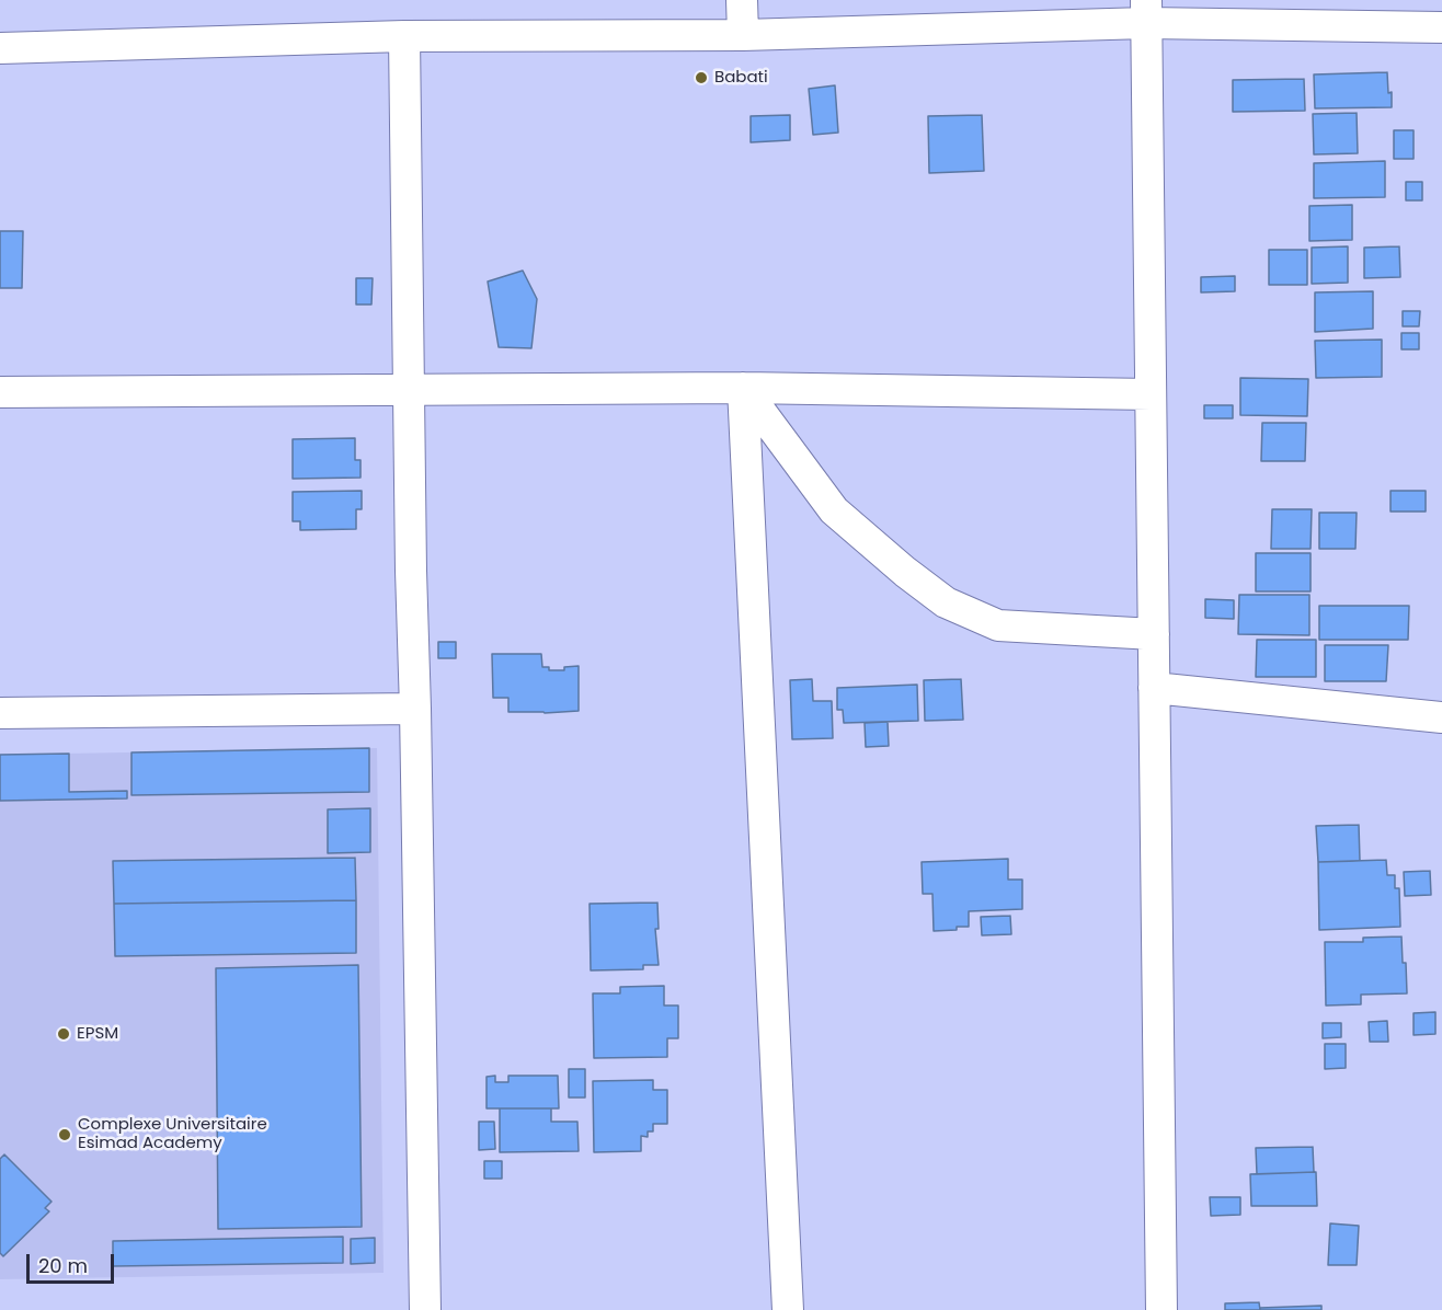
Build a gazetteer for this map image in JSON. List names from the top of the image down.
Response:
{
  "places": ["Babati", "EPSM", "Complexe Universitaire Esimad Academy"],
  "scale_bar": "20 m"
}
